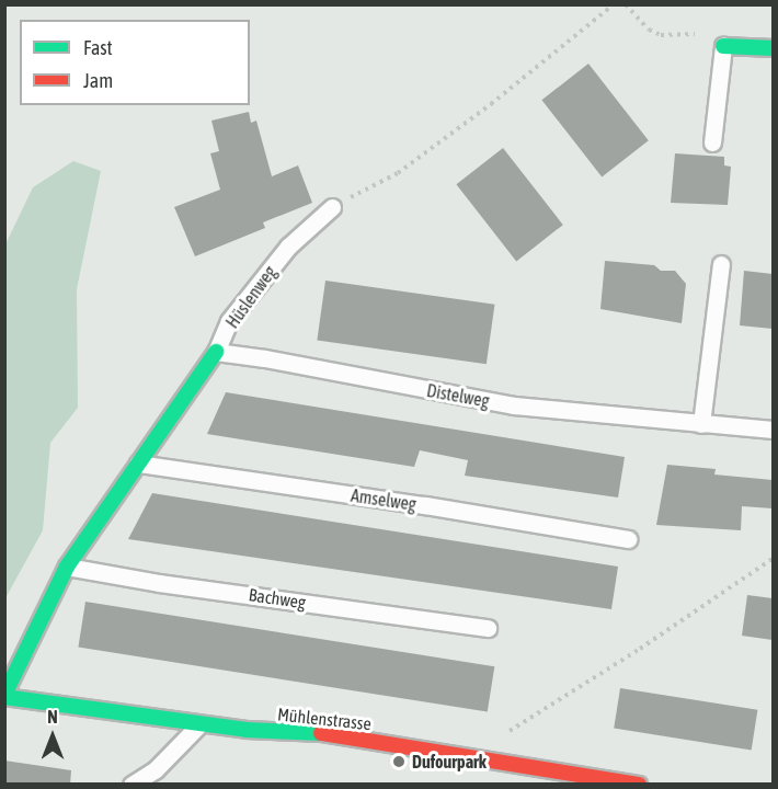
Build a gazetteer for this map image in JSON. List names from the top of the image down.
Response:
{
  "streets": {
    "street": ["Hüslenweg", "Mühlenstrasse"],
    "lane": ["Distelweg", "Amselweg", "Bachweg"]
  },
  "crossings": [
    ["Hüslenweg", "Distelweg"],
    ["Hüslenweg", "Amselweg"],
    ["Hüslenweg", "Bachweg"],
    ["Hüslenweg", "Mühlenstrasse"]
  ],
  "places": ["Dufourpark"],
  "legend": ["Fast", "Jam"],
  "north": "top"
}
